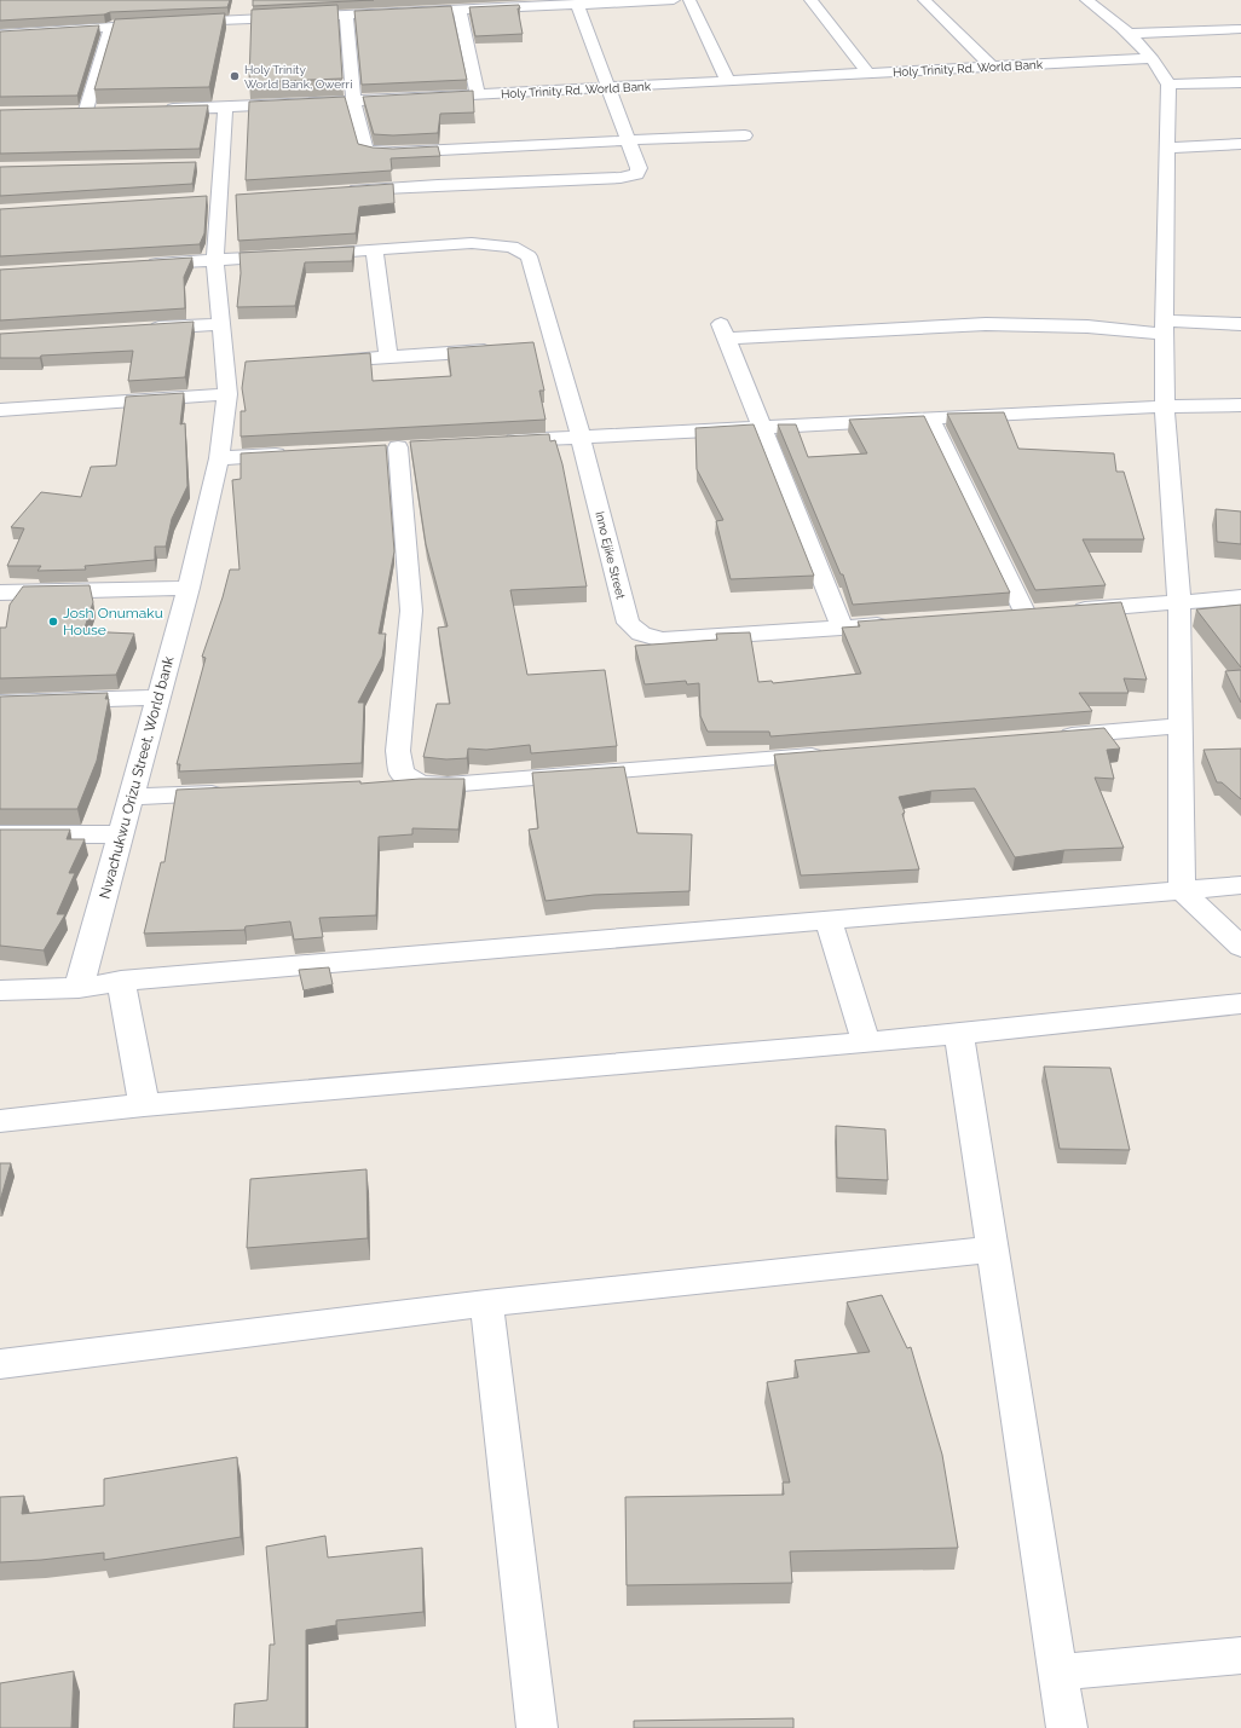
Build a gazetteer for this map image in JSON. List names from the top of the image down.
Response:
{
  "streets": {
    "street": ["Holy Trinity Rd, World Bank", "Inno Ejike Street", "Nwachukwu Orizu Street, World bank"]
  },
  "crossings": [
    ["Holy Trinity Rd, World Bank", "Nwachukwu Orizu Street, World bank"],
    ["Inno Ejike Street", "Nwachukwu Orizu Street, World bank"]
  ],
  "places": ["Holy Trinity World Bank, Owerri", "Josh Onumaku House"]
}
